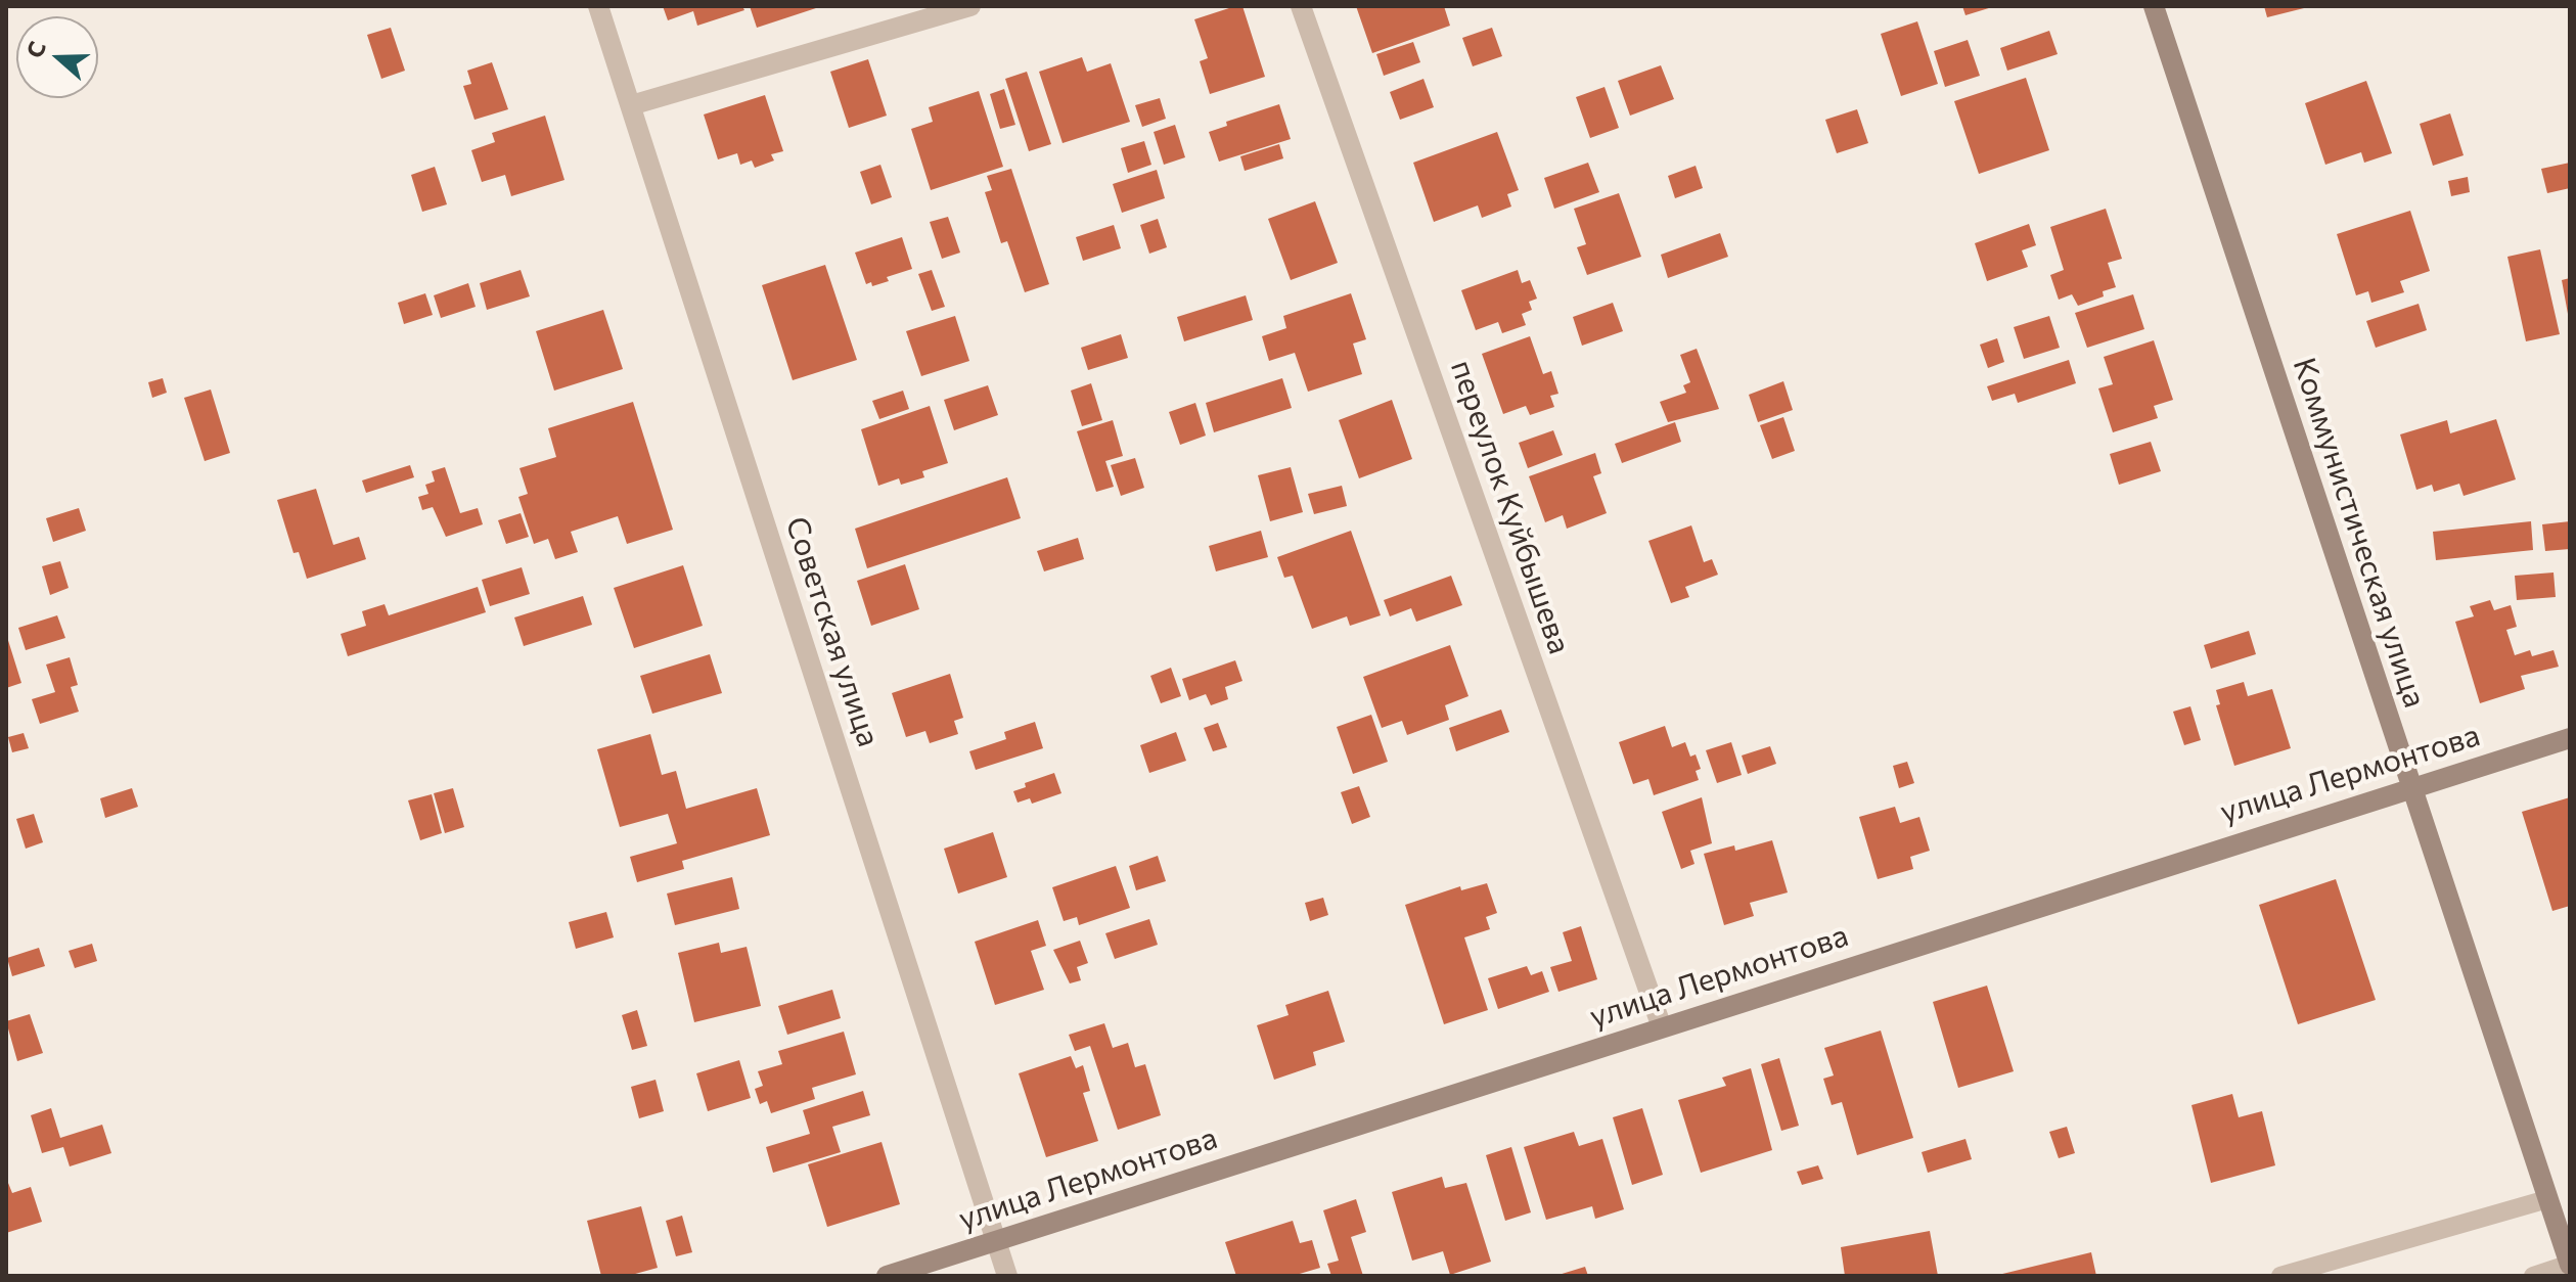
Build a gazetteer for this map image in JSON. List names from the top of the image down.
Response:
{
  "streets": {
    "main road": ["Коммунистическая улица", "улица Лермонтова"],
    "street": ["переулок Куйбышева", "Советская улица"]
  },
  "crossings": [
    ["переулок Куйбышева", "улица Лермонтова"],
    ["Коммунистическая улица", "улица Лермонтова"],
    ["Советская улица", "улица Лермонтова"]
  ],
  "north": "left"
}
